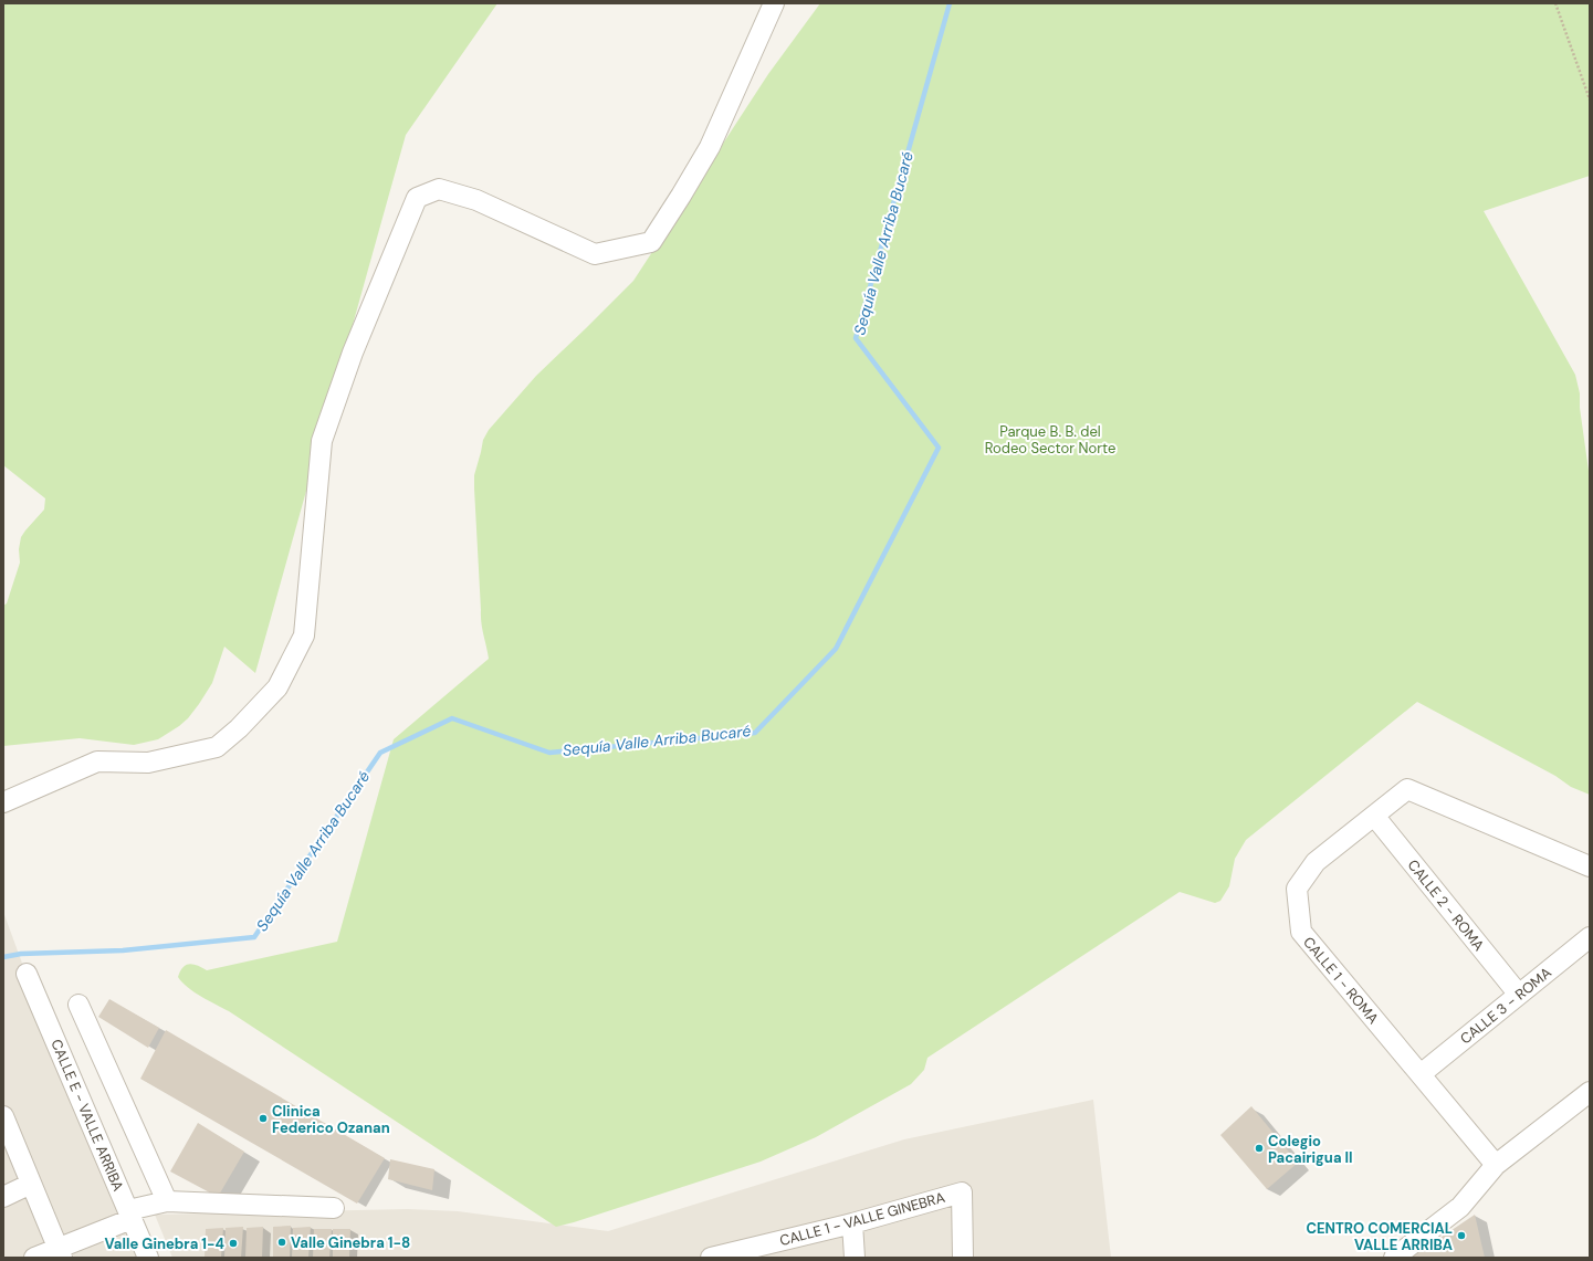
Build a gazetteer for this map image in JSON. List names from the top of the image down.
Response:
{
  "streets": {
    "street": [
      "CALLE 2 - ROMA",
      "CALLE 1 - ROMA",
      "CALLE 3 - ROMA",
      "CALLE E - VALLE ARRIBA",
      "CALLE 1 - VALLE GINEBRA"
    ]
  },
  "crossings": [
    ["CALLE 2 - ROMA", "CALLE 1 - ROMA"],
    ["CALLE 2 - ROMA", "CALLE 3 - ROMA"],
    ["CALLE 1 - ROMA", "CALLE 3 - ROMA"]
  ],
  "water": ["Sequía Valle Arriba Bucaré"],
  "parks": ["Parque B. B. del Rodeo Sector Norte"],
  "places": [
    "Clinica Federico Ozanan",
    "Colegio Pacairigua II",
    "CENTRO COMERCIAL VALLE ARRIBA",
    "Valle Ginebra 1-8",
    "Valle Ginebra 1-4"
  ]
}
